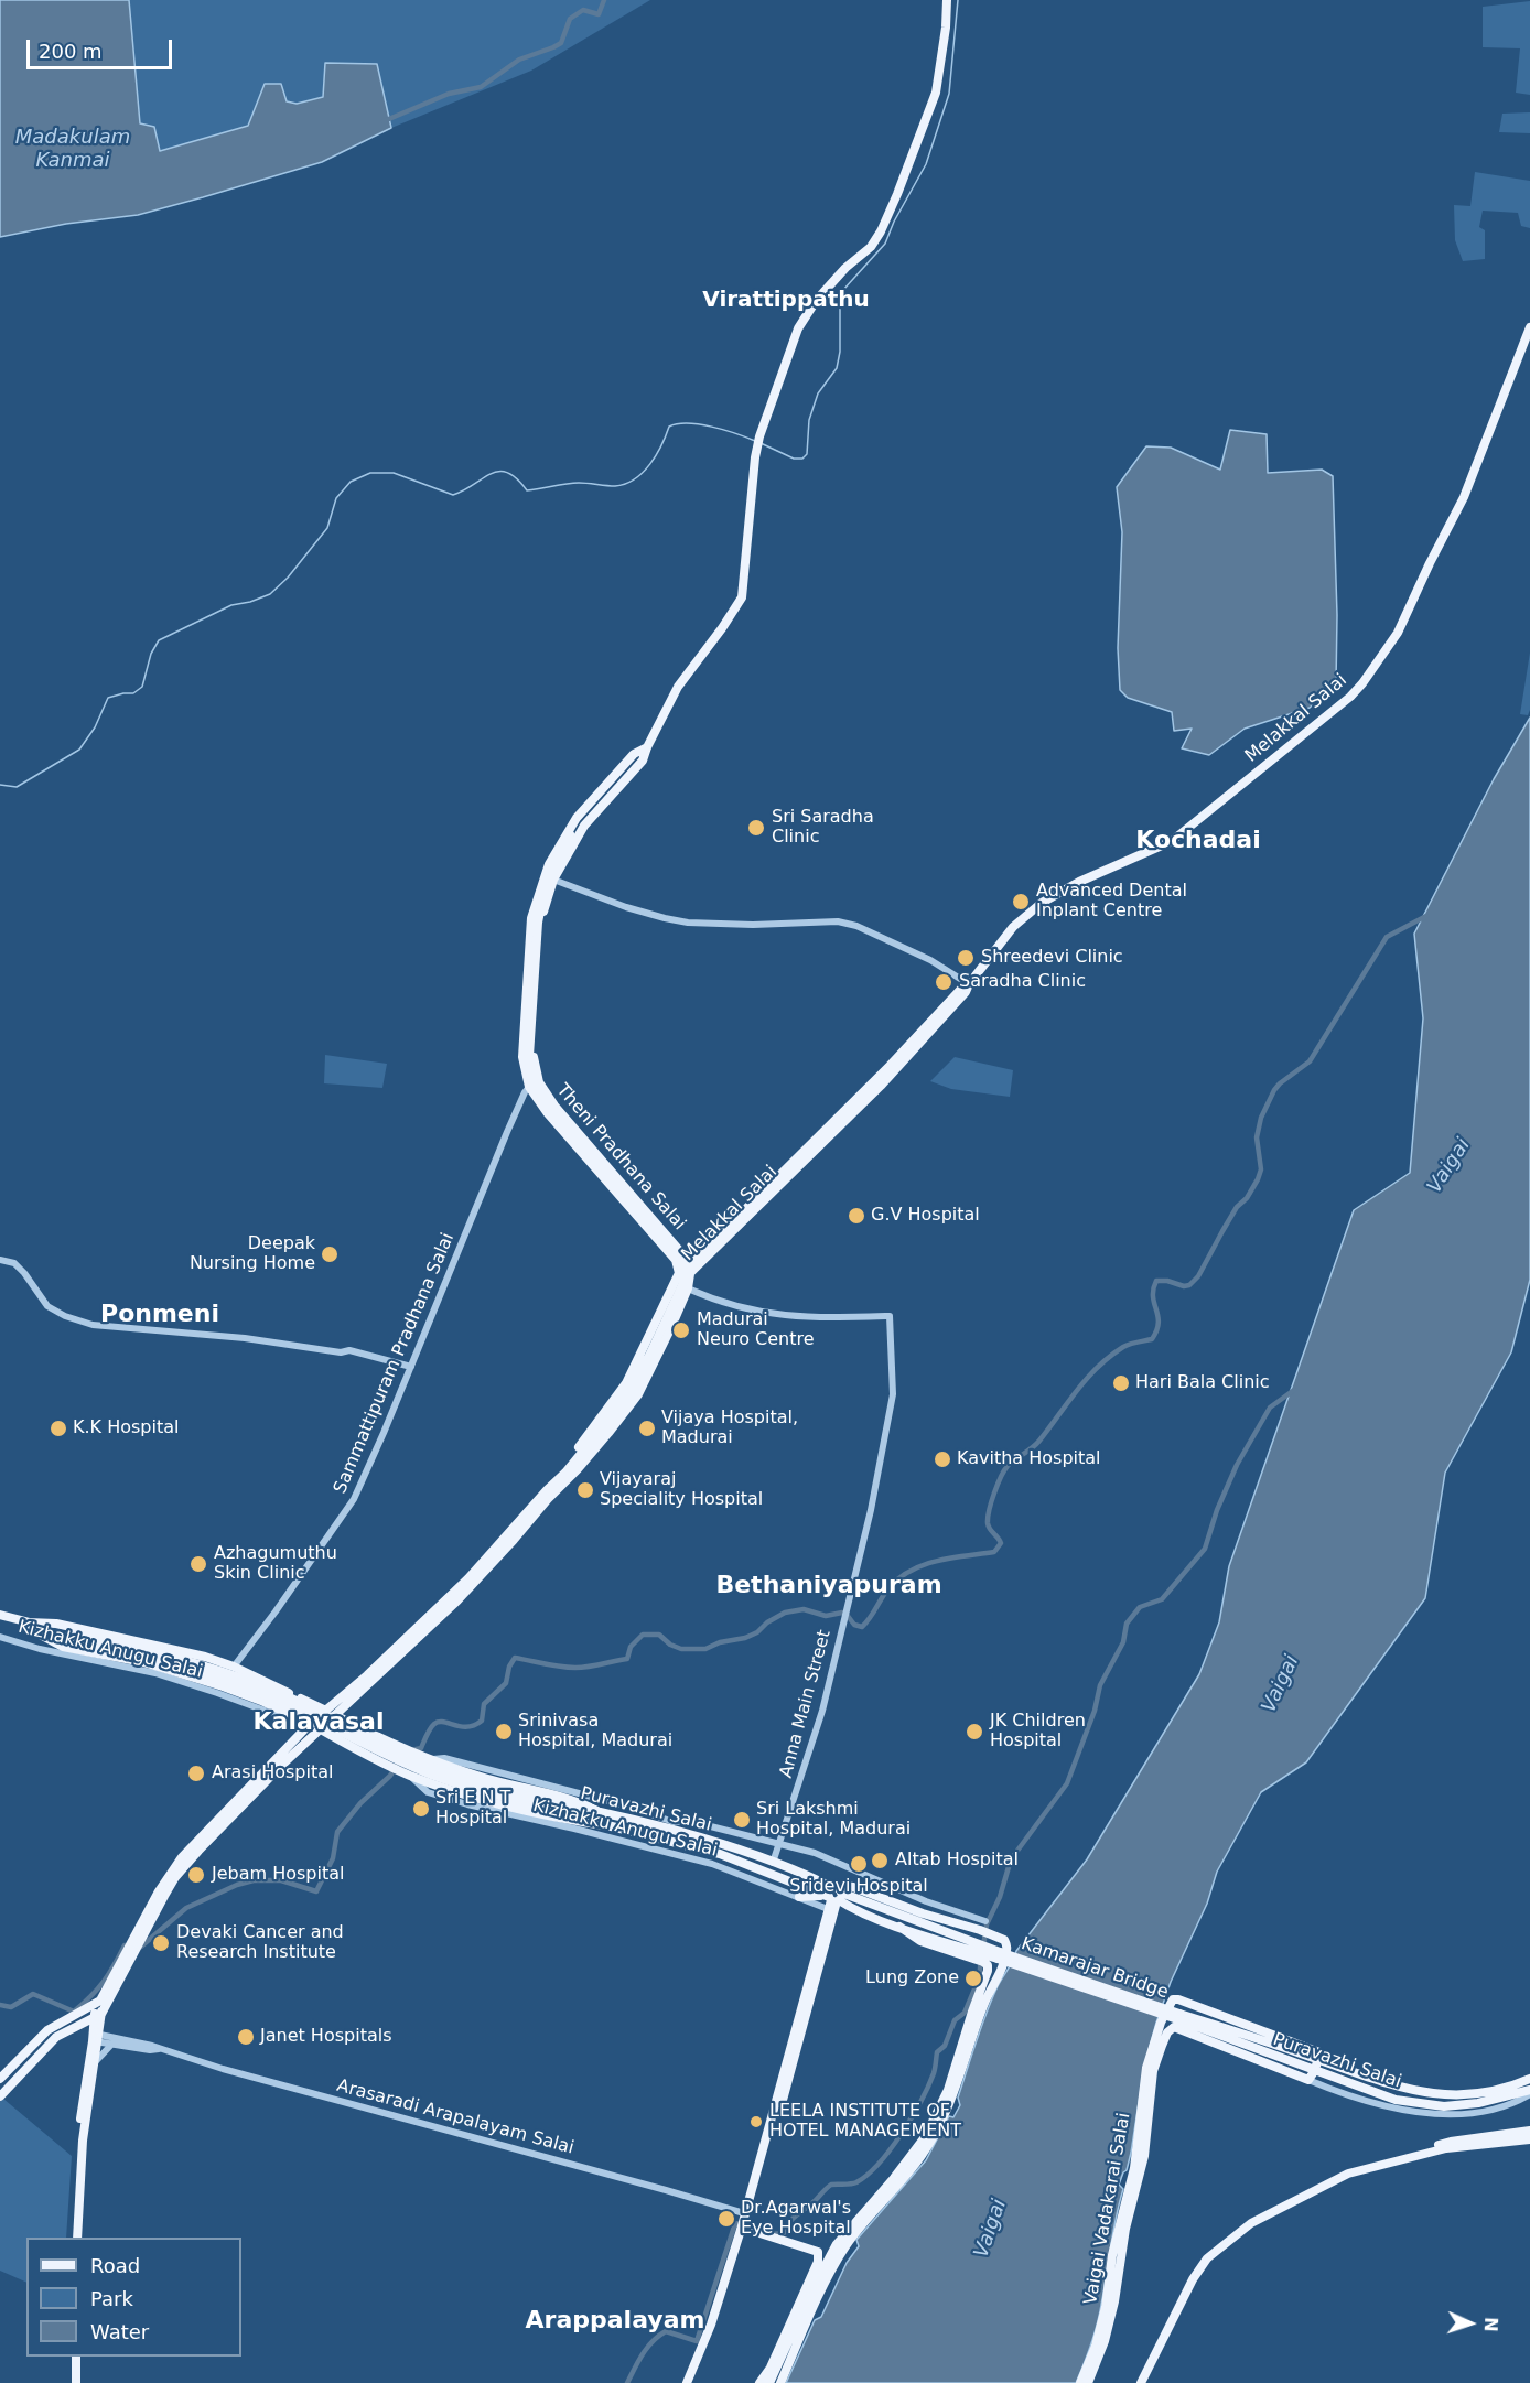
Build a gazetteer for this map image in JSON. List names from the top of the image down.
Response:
{
  "streets": {
    "main road": [
      "Melakkal Salai",
      "Theni Pradhana Salai",
      "Puravazhi Salai",
      "Kamarajar Bridge",
      "Vaigai Vadakarai Salai"
    ],
    "street": [
      "Sammattipuram Pradhana Salai",
      "Kizhakku Anugu Salai",
      "Anna Main Street",
      "Arasaradi Arapalayam Salai"
    ]
  },
  "crossings": [
    ["Melakkal Salai", "Theni Pradhana Salai"],
    ["Theni Pradhana Salai", "Sammattipuram Pradhana Salai"],
    ["Kizhakku Anugu Salai", "Puravazhi Salai"],
    ["Anna Main Street", "Puravazhi Salai"],
    ["Puravazhi Salai", "Kamarajar Bridge"],
    ["Puravazhi Salai", "Vaigai Vadakarai Salai"]
  ],
  "districts": [
    "Virattippathu",
    "Kochadai",
    "Ponmeni",
    "Bethaniyapuram",
    "Kalavasal",
    "Arappalayam"
  ],
  "water": ["Madakulam Kanmai", "Vaigai"],
  "places": [
    "Sri Saradha Clinic",
    "Advanced Dental Inplant Centre",
    "Shreedevi Clinic",
    "Saradha Clinic",
    "G.V Hospital",
    "Deepak Nursing Home",
    "Madurai Neuro Centre",
    "Hari Bala Clinic",
    "K.K Hospital",
    "Vijaya Hospital, Madurai",
    "Kavitha Hospital",
    "Vijayaraj Speciality Hospital",
    "Azhagumuthu Skin Clinic",
    "Srinivasa Hospital, Madurai",
    "JK Children Hospital",
    "Arasi Hospital",
    "Sri E N T Hospital",
    "Sri Lakshmi Hospital, Madurai",
    "Altab Hospital",
    "Sridevi Hospital",
    "Jebam Hospital",
    "Devaki Cancer and Research Institute",
    "Lung Zone",
    "Janet Hospitals",
    "LEELA INSTITUTE OF HOTEL MANAGEMENT",
    "Dr.Agarwal's Eye Hospital"
  ],
  "legend": ["Road", "Park", "Water"],
  "scale_bar": "200 m",
  "north": "right"
}
